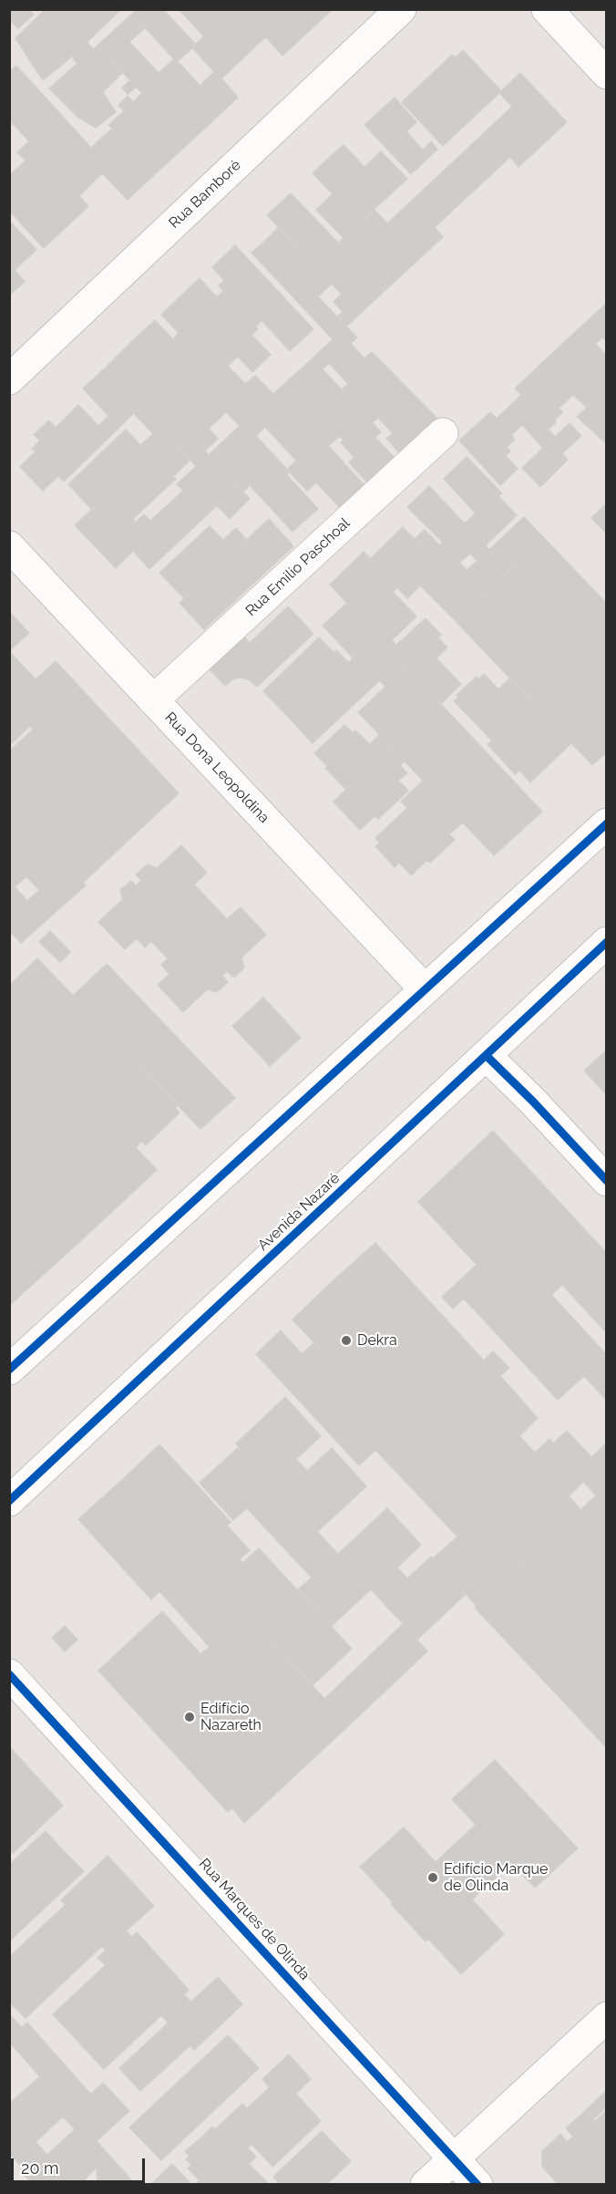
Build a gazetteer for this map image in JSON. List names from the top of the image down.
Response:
{
  "streets": {
    "street": [
      "Rua Bamboré",
      "Rua Emilio Paschoal",
      "Rua Dona Leopoldina",
      "Avenida Nazaré",
      "Rua Marques de Olinda"
    ]
  },
  "crossings": [
    ["Rua Emilio Paschoal", "Rua Dona Leopoldina"]
  ],
  "places": ["Dekra", "Edifício Nazareth", "Edifício Marque de Olinda"],
  "scale_bar": "20 m"
}
